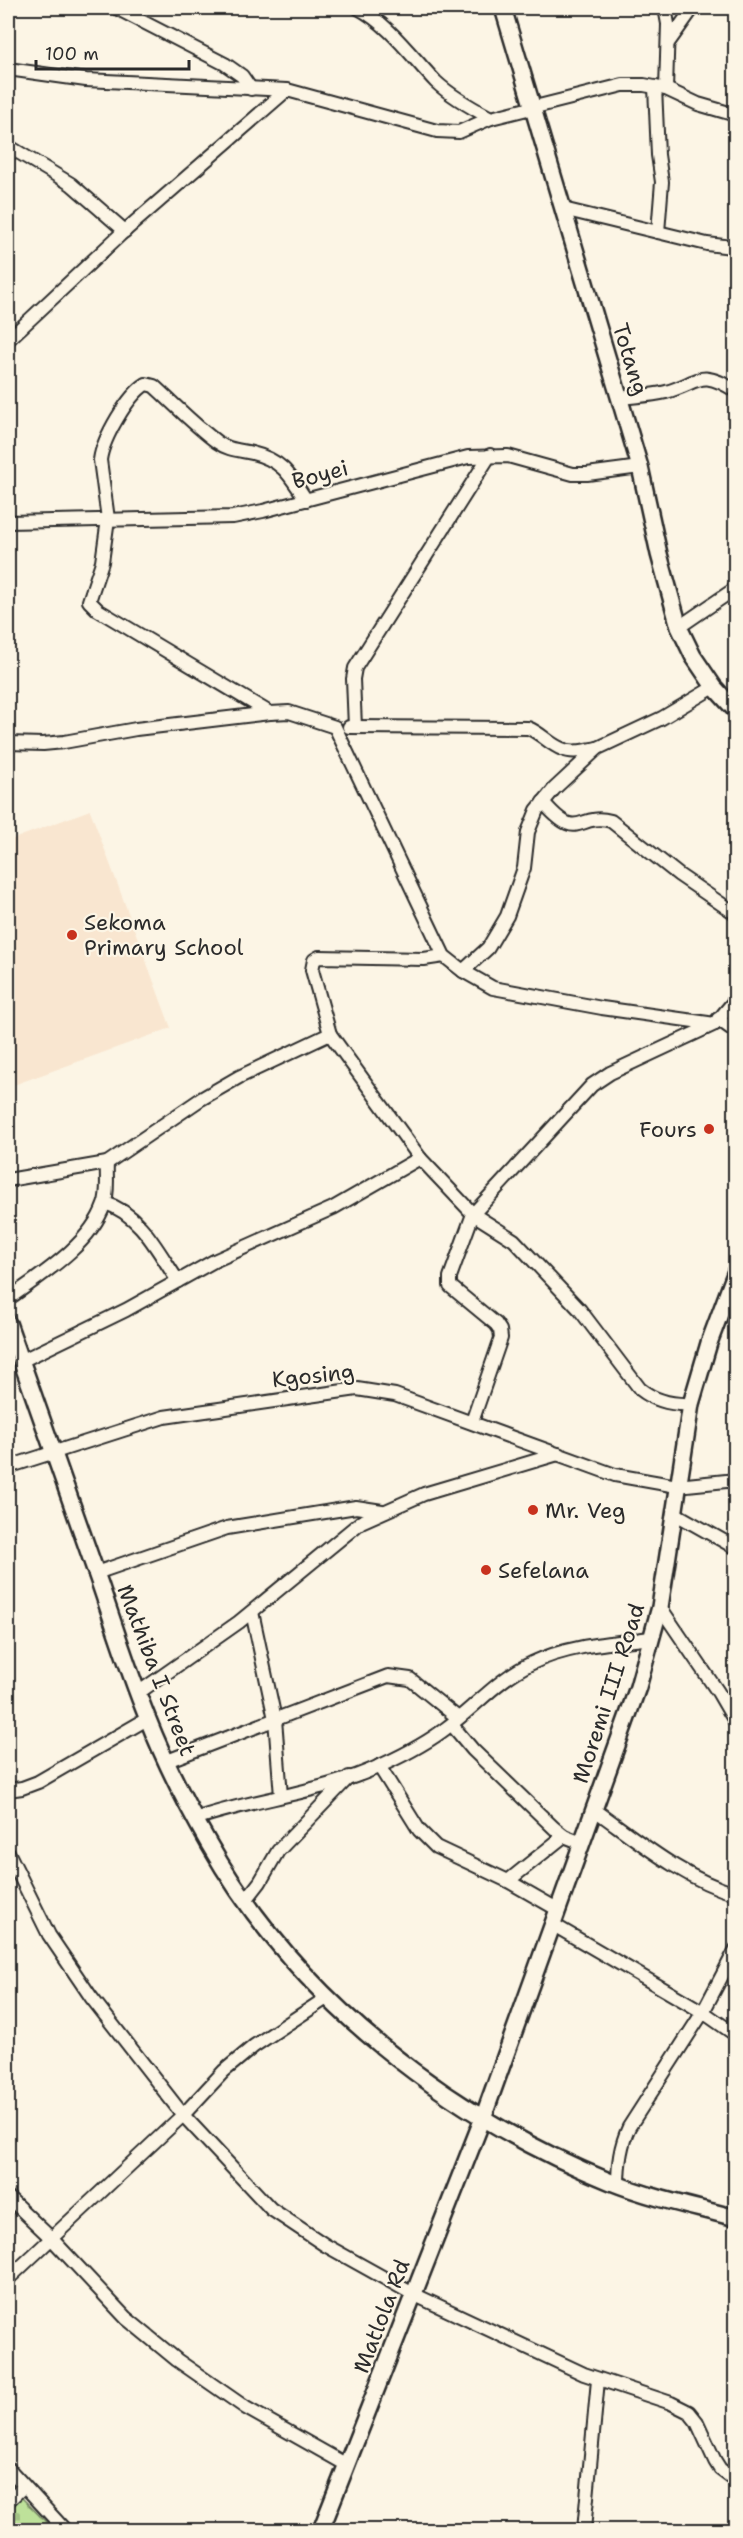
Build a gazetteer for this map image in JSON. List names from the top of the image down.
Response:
{
  "streets": {
    "street": [
      "Totang",
      "Boyei",
      "Kgosing",
      "Mathiba I Street",
      "Moremi III Road",
      "Matlola Rd"
    ]
  },
  "crossings": [
    ["Totang", "Boyei"],
    ["Kgosing", "Mathiba I Street"],
    ["Kgosing", "Moremi III Road"],
    ["Mathiba I Street", "Moremi III Road"],
    ["Mathiba I Street", "Matlola Rd"],
    ["Moremi III Road", "Matlola Rd"]
  ],
  "places": [
    "Sekoma Primary School",
    "Fours",
    "Mr. Veg",
    "Sefelana"
  ],
  "scale_bar": "100 m"
}
